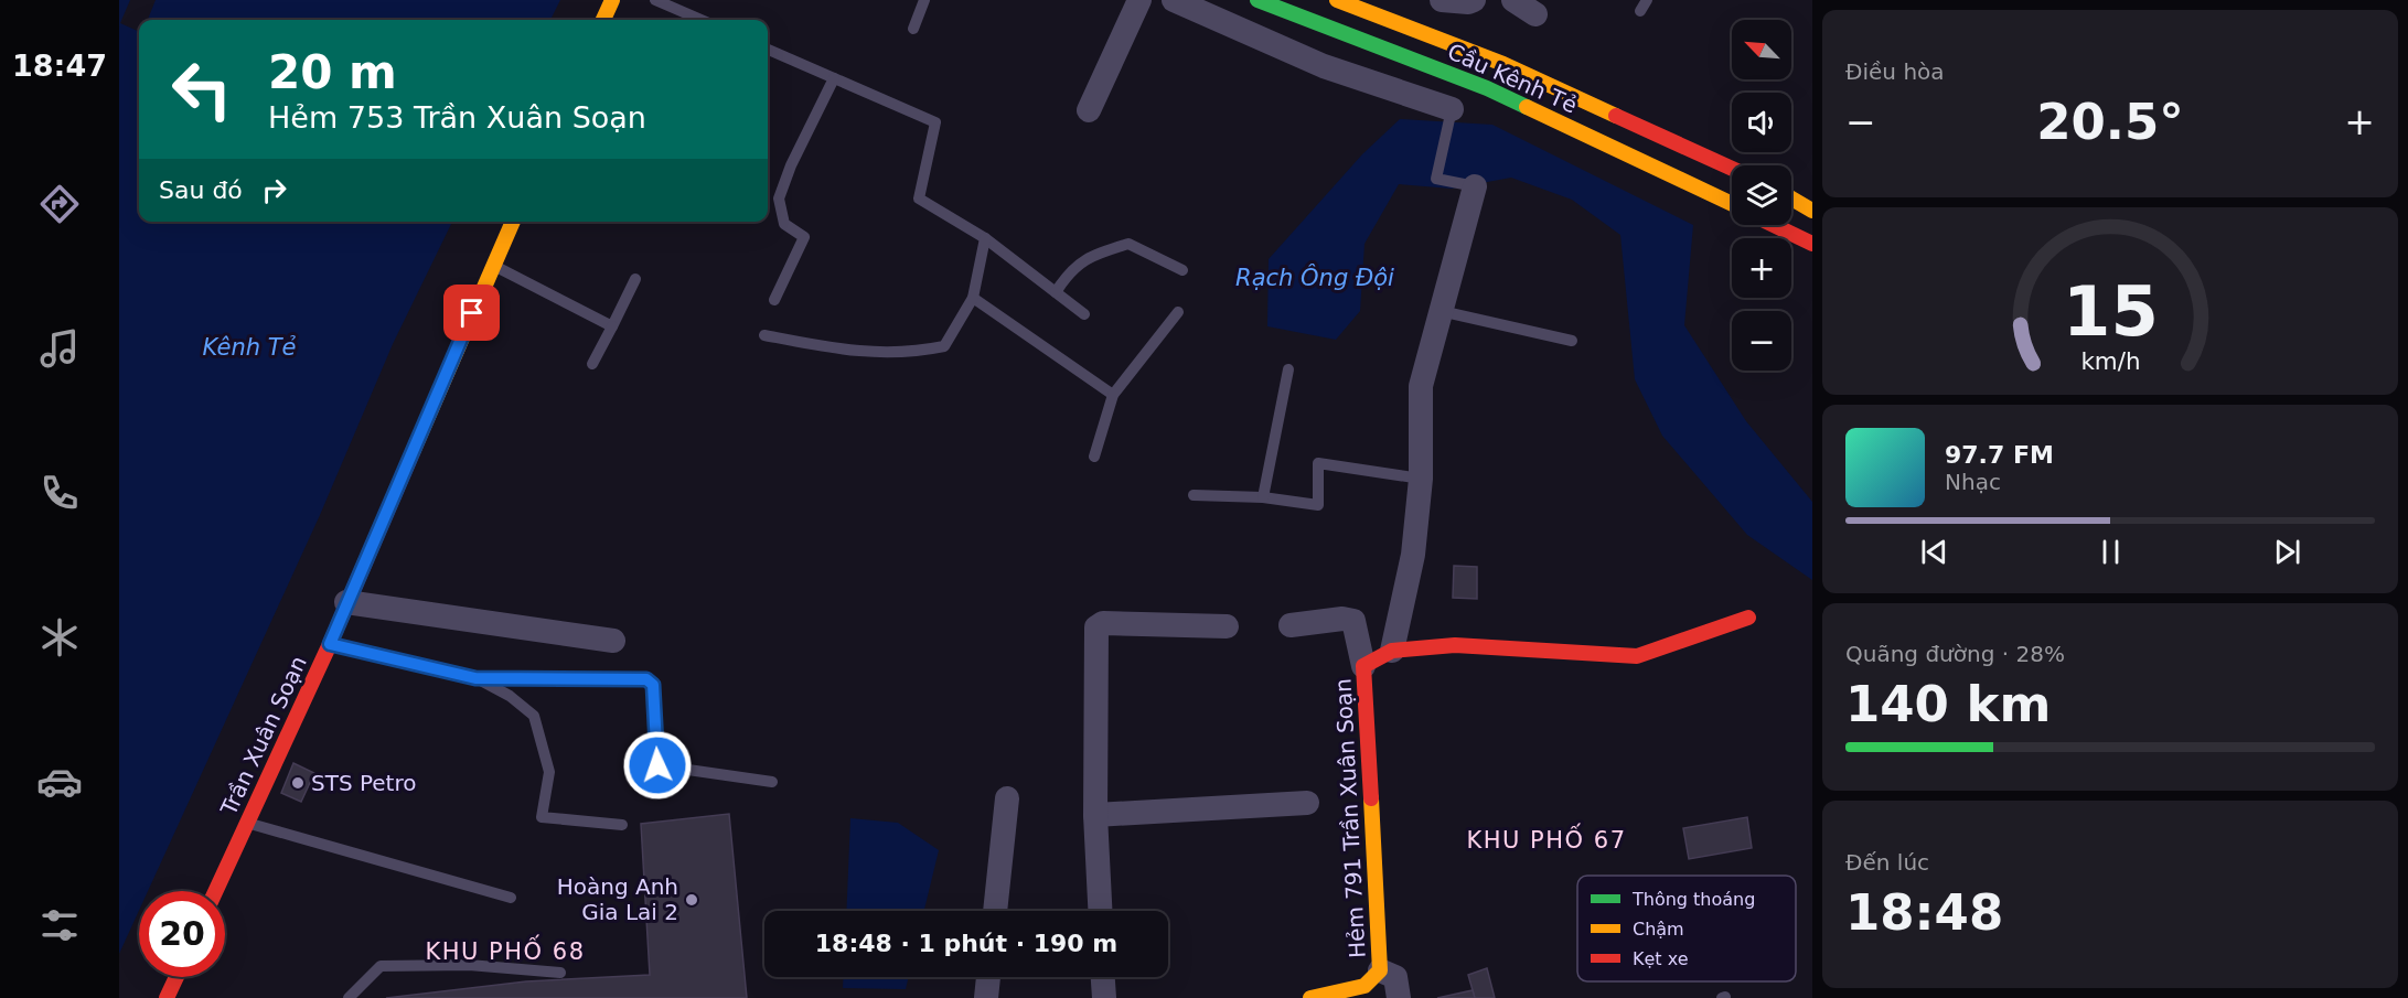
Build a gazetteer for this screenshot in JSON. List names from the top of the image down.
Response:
{
  "streets": {
    "main road": ["Cầu Kênh Tẻ", "Trần Xuân Soạn", "Hẻm 791 Trần Xuân Soạn"]
  },
  "districts": ["KHU PHỐ 67", "KHU PHỐ 68"],
  "water": ["Rạch Ông Đội", "Kênh Tẻ"],
  "places": ["STS Petro", "Hoàng Anh Gia Lai 2"],
  "legend": ["Thông thoáng", "Chậm", "Kẹt xe"],
  "north": "top left",
  "page": {
    "tabs": "18:47",
    "tile": [
      "Điều hòa",
      ["Quãng đường · 28%", "140 km"],
      ["Đến lúc", "18:48"]
    ],
    "map_buttons": ["+", "−"],
    "turn": ["20 m", "Hẻm 753 Trần Xuân Soạn"],
    "heat": ["−", "20.5°", "+"],
    "then": "Sau đó",
    "song": ["97.7 FM", "Nhạc"],
    "limit": "20",
    "trip": "18:48 · 1 phút · 190 m",
    "gauge": ["15", "km/h"]
  }
}
